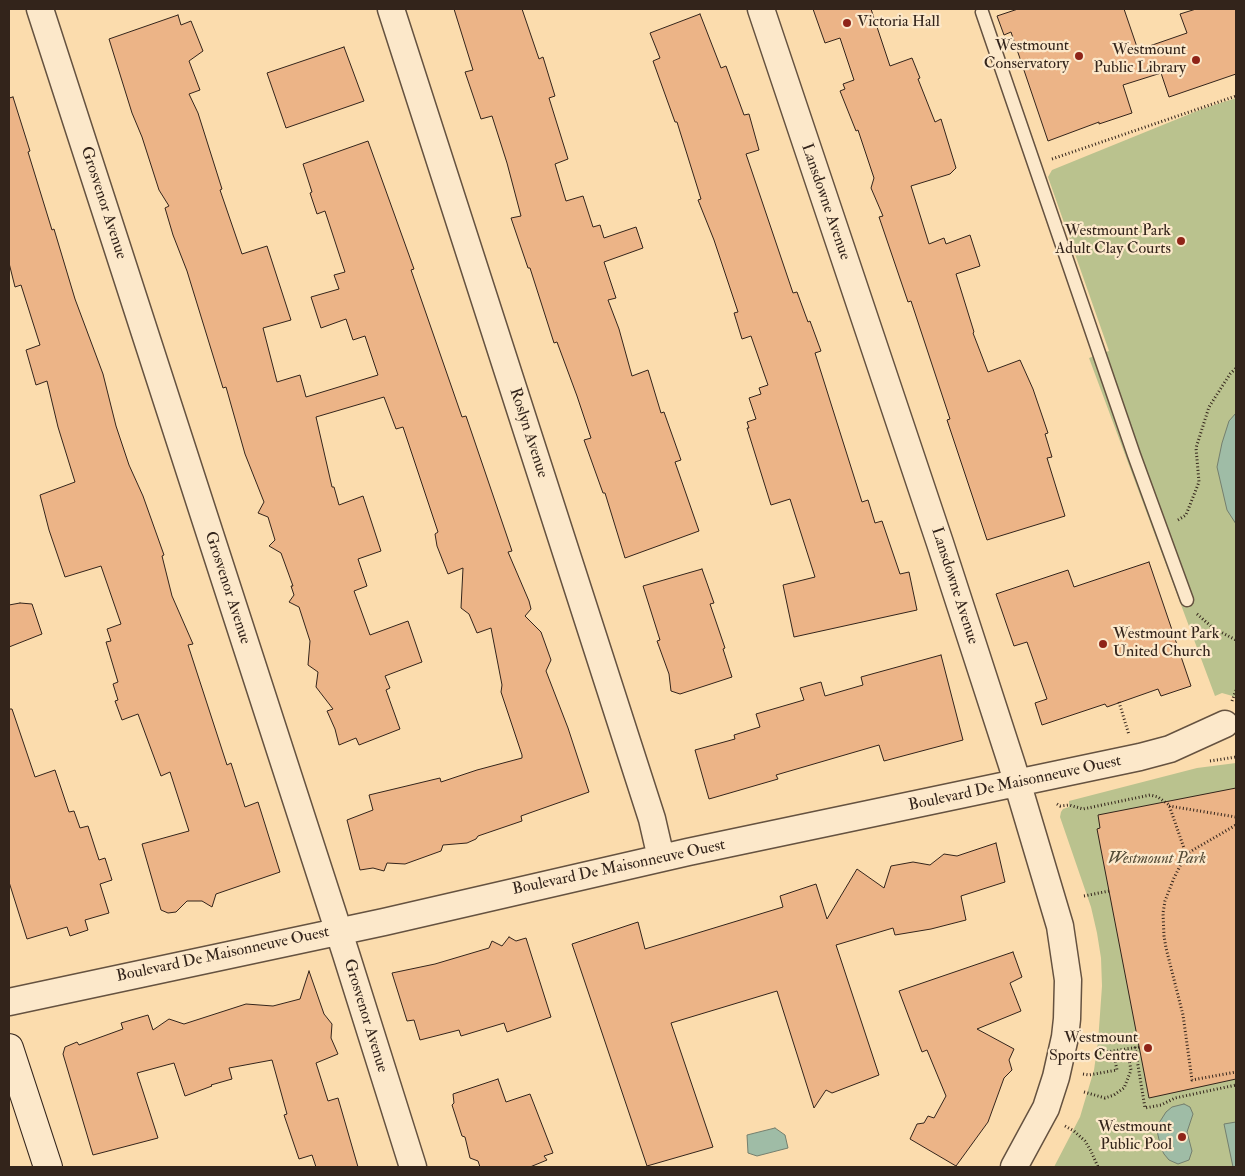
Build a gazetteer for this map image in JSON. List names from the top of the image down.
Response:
{
  "streets": {
    "street": [
      "Lansdowne Avenue",
      "Grosvenor Avenue",
      "Roslyn Avenue",
      "Boulevard De Maisonneuve Ouest"
    ]
  },
  "crossings": [
    ["Lansdowne Avenue", "Boulevard De Maisonneuve Ouest"],
    ["Grosvenor Avenue", "Boulevard De Maisonneuve Ouest"],
    ["Roslyn Avenue", "Boulevard De Maisonneuve Ouest"]
  ],
  "parks": ["Westmount Park"],
  "places": [
    "Victoria Hall",
    "Westmount Conservatory",
    "Westmount Public Library",
    "Westmount Park Adult Clay Courts",
    "Westmount Park United Church",
    "Westmount Sports Centre",
    "Westmount Public Pool"
  ]
}
